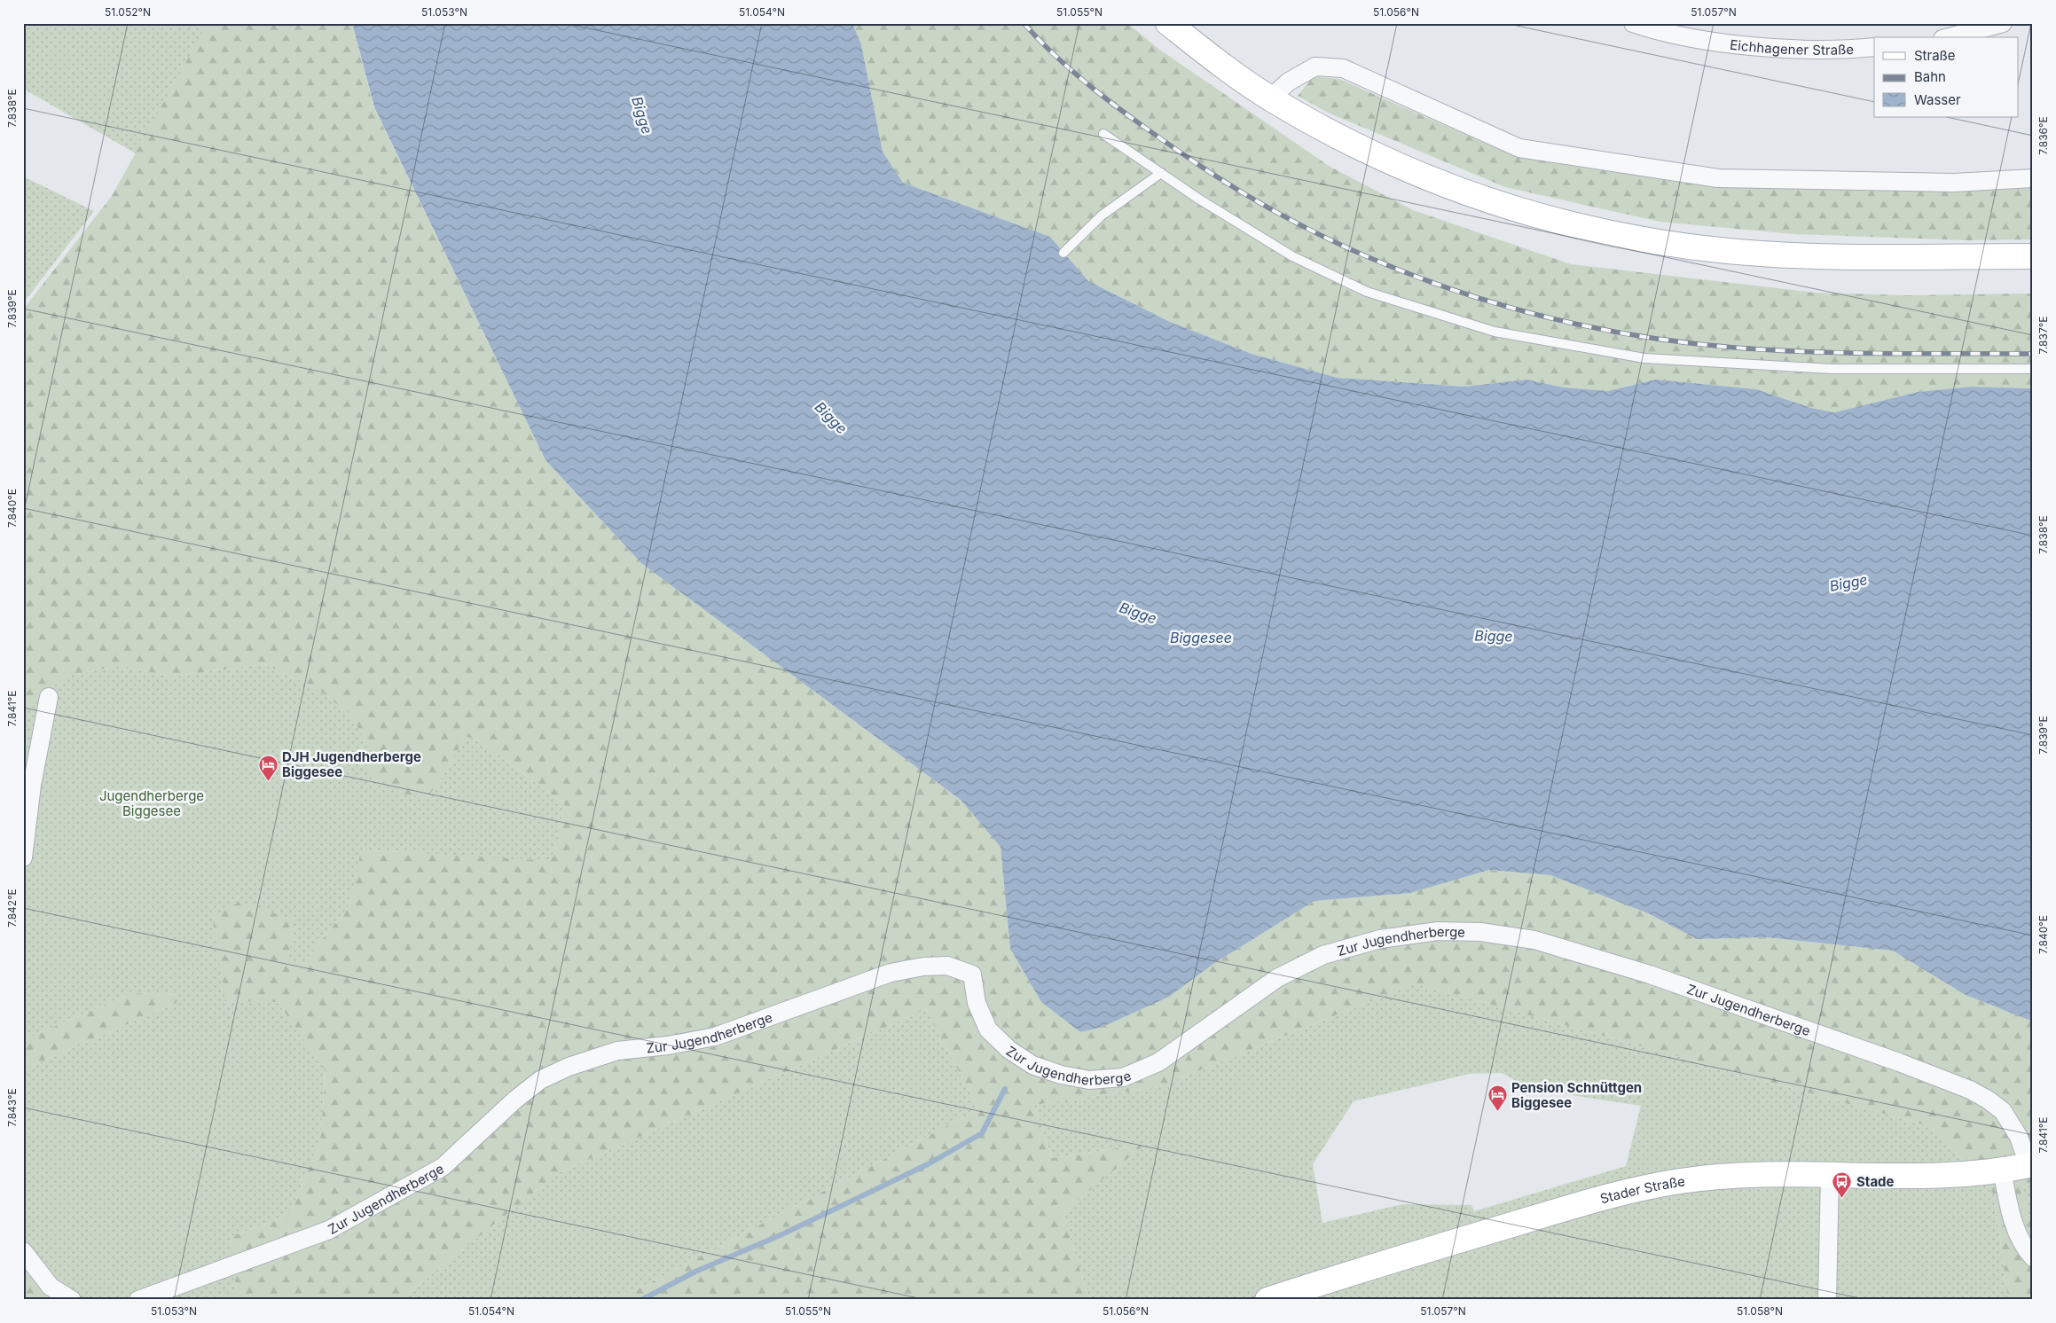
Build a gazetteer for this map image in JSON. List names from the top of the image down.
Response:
{
  "streets": {
    "main road": ["Stader Straße"],
    "street": ["Eichhagener Straße", "Zur Jugendherberge"]
  },
  "crossings": [
    ["Zur Jugendherberge", "Stader Straße"]
  ],
  "water": ["Bigge", "Biggesee"],
  "parks": ["Jugendherberge Biggesee"],
  "places": {
    "hotel": ["DJH Jugendherberge Biggesee", "Pension Schnüttgen Biggesee"],
    "bus stop": ["Stade"]
  },
  "legend": ["Straße", "Bahn", "Wasser"],
  "coordinates": [
    "51.052°N",
    "51.053°N",
    "51.054°N",
    "51.055°N",
    "51.056°N",
    "51.057°N",
    "7.838°E",
    "7.836°E",
    "7.839°E",
    "7.837°E",
    "7.840°E",
    "7.841°E",
    "7.842°E",
    "7.843°E",
    "51.058°N"
  ]
}
